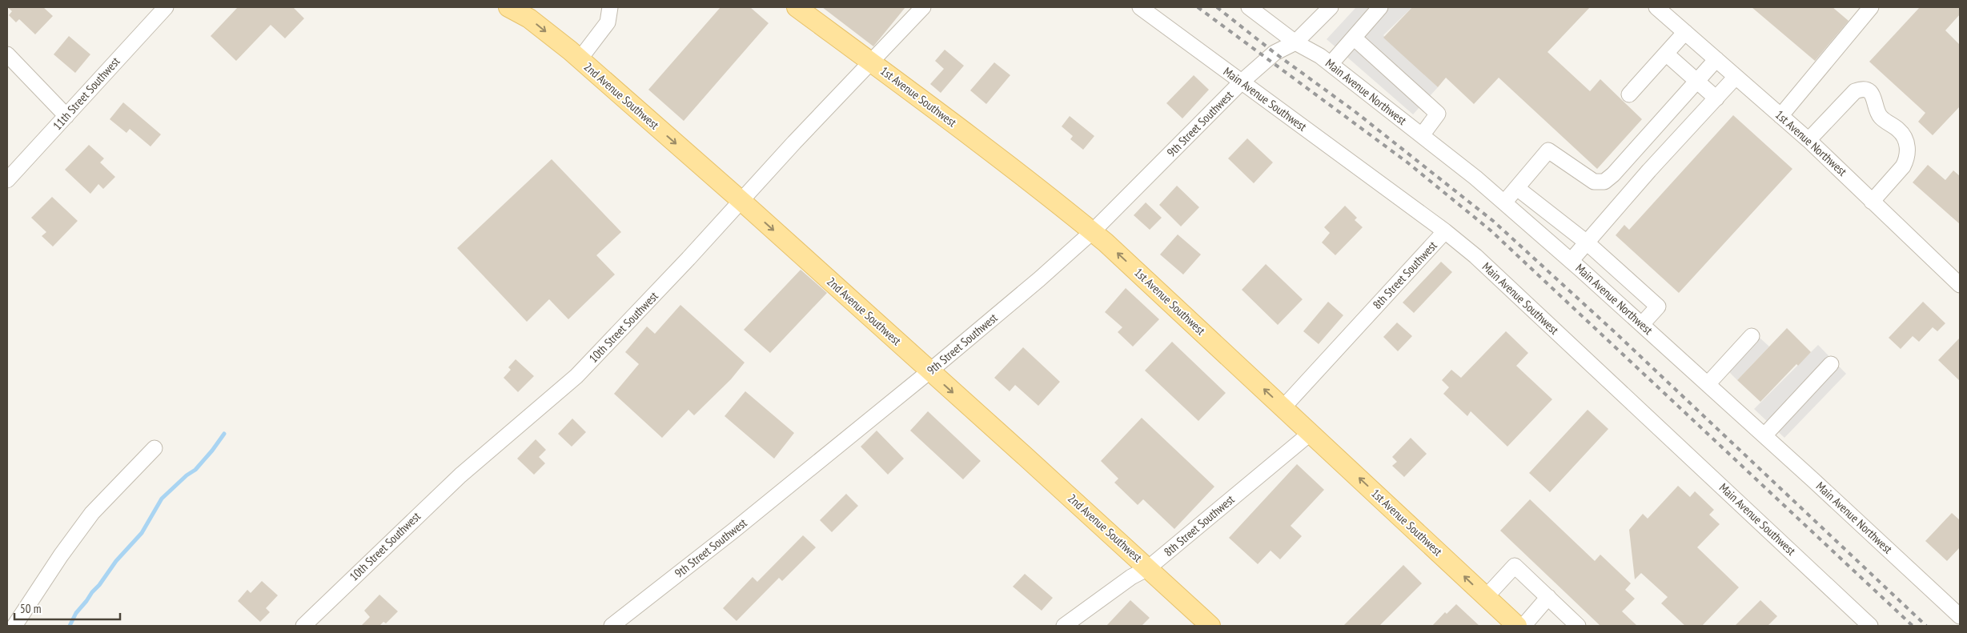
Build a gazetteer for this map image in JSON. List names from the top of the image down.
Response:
{
  "streets": {
    "main road": ["2nd Avenue Southwest", "1st Avenue Southwest"],
    "street": [
      "Main Avenue Northwest",
      "11th Street Southwest",
      "Main Avenue Southwest",
      "9th Street Southwest",
      "1st Avenue Northwest",
      "8th Street Southwest",
      "10th Street Southwest"
    ]
  },
  "crossings": [
    ["Main Avenue Northwest", "9th Street Southwest"],
    ["2nd Avenue Southwest", "9th Street Southwest"],
    ["2nd Avenue Southwest", "8th Street Southwest"],
    ["2nd Avenue Southwest", "10th Street Southwest"],
    ["1st Avenue Southwest", "9th Street Southwest"],
    ["1st Avenue Southwest", "8th Street Southwest"],
    ["1st Avenue Southwest", "10th Street Southwest"],
    ["Main Avenue Southwest", "9th Street Southwest"],
    ["Main Avenue Southwest", "8th Street Southwest"]
  ],
  "one_way": ["2nd Avenue Southwest", "1st Avenue Southwest"],
  "scale_bar": "50 m"
}
